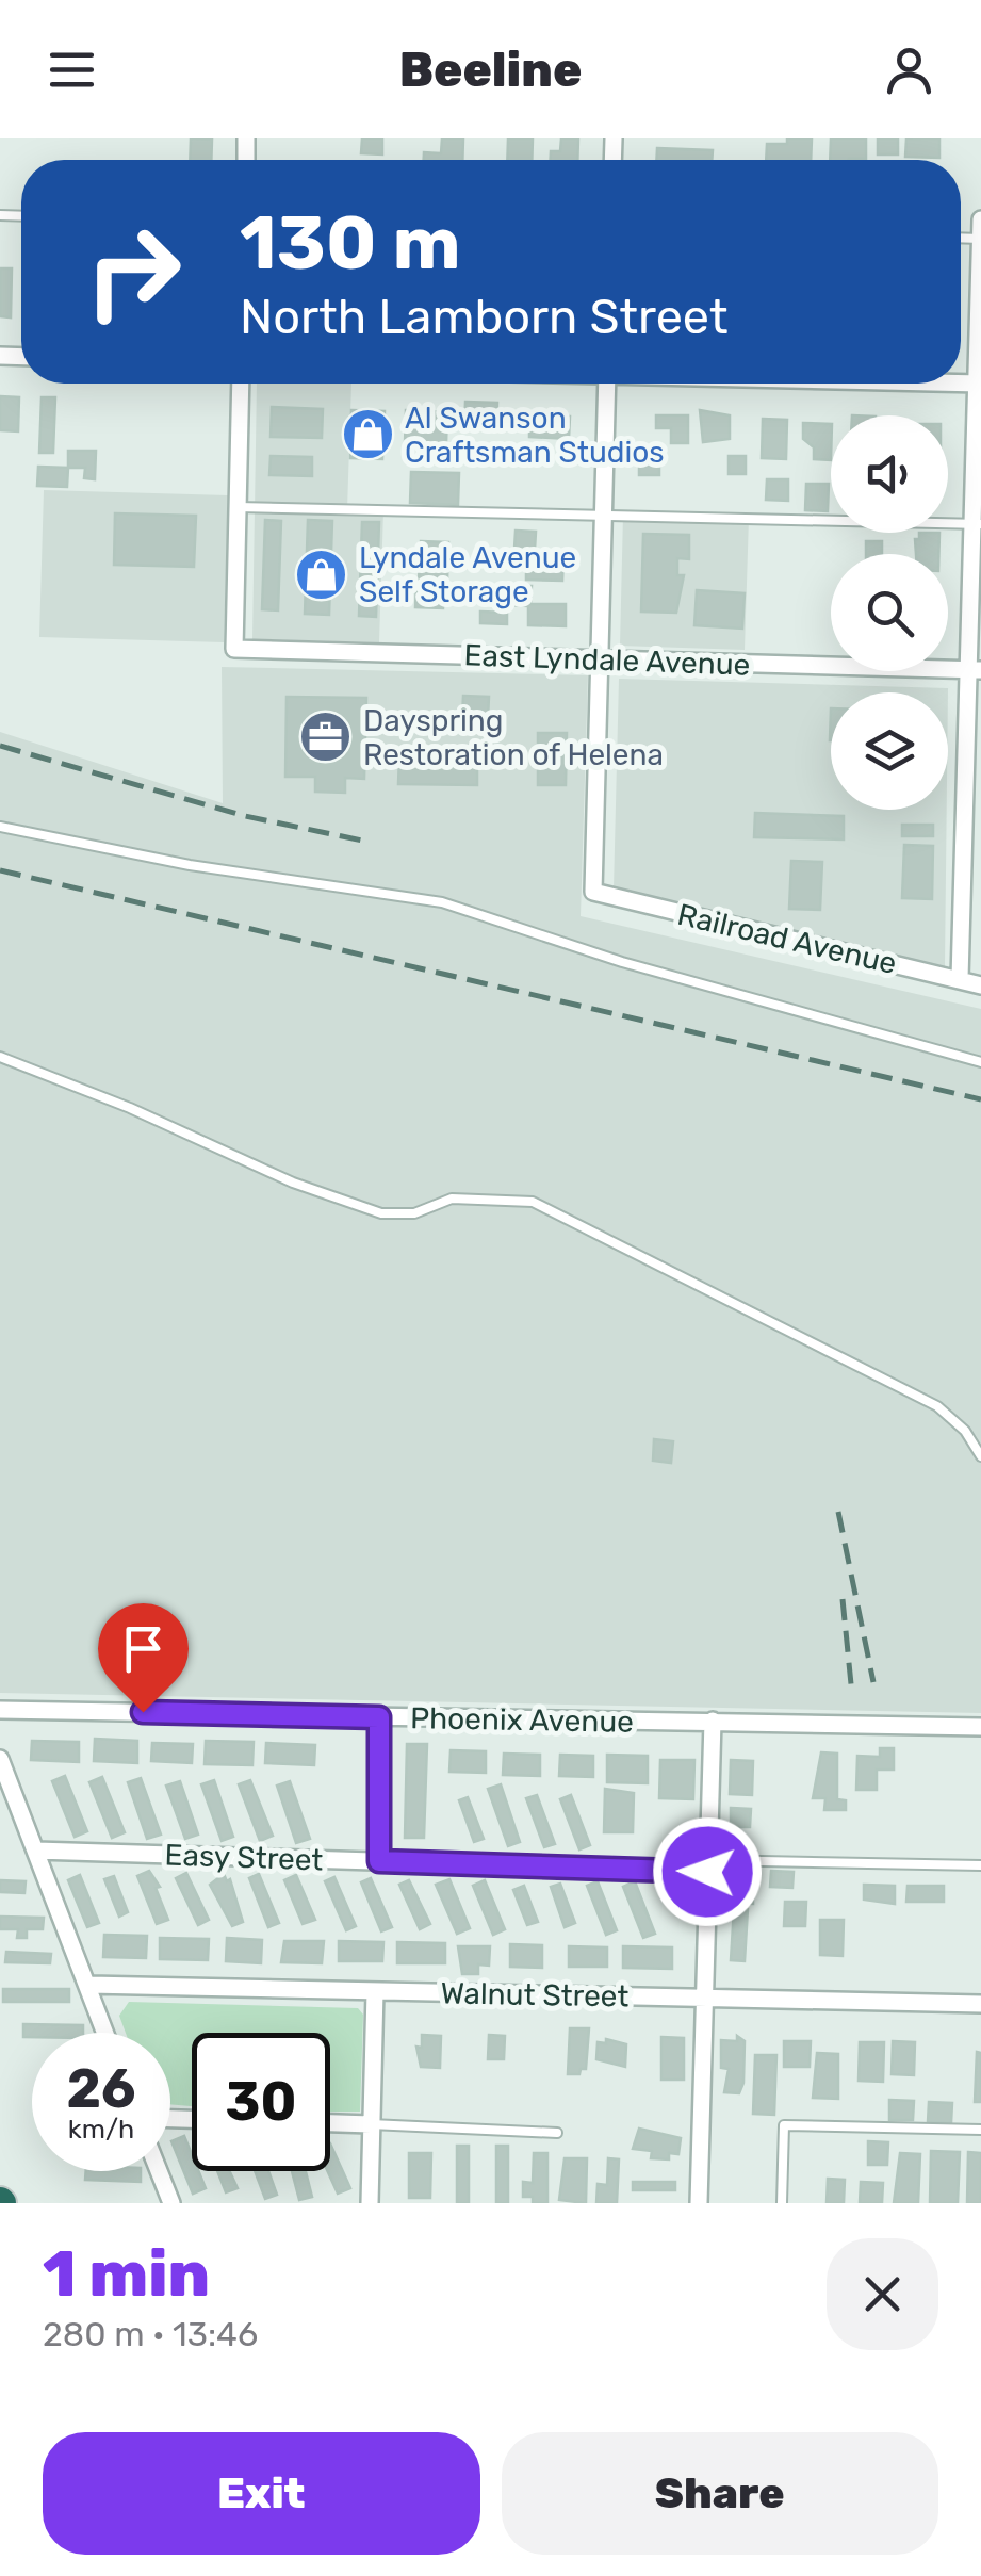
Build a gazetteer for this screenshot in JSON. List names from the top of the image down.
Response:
{
  "streets": {
    "street": [
      "East Lyndale Avenue",
      "Railroad Avenue",
      "Phoenix Avenue",
      "Easy Street",
      "Walnut Street"
    ]
  },
  "crossings": [
    ["East Lyndale Avenue", "Railroad Avenue"]
  ],
  "places": {
    "shop": ["Al Swanson Craftsman Studios", "Lyndale Avenue Self Storage"],
    "office": ["Dayspring Restoration of Helena"]
  },
  "page": {
    "header": "Beeline",
    "turn": ["130 m", "North Lamborn Street"],
    "speed": "26 km/h",
    "limit": "30",
    "heading": ["1 min", "280 m · 13:46"],
    "buttons": ["Exit", "Share"]
  }
}
